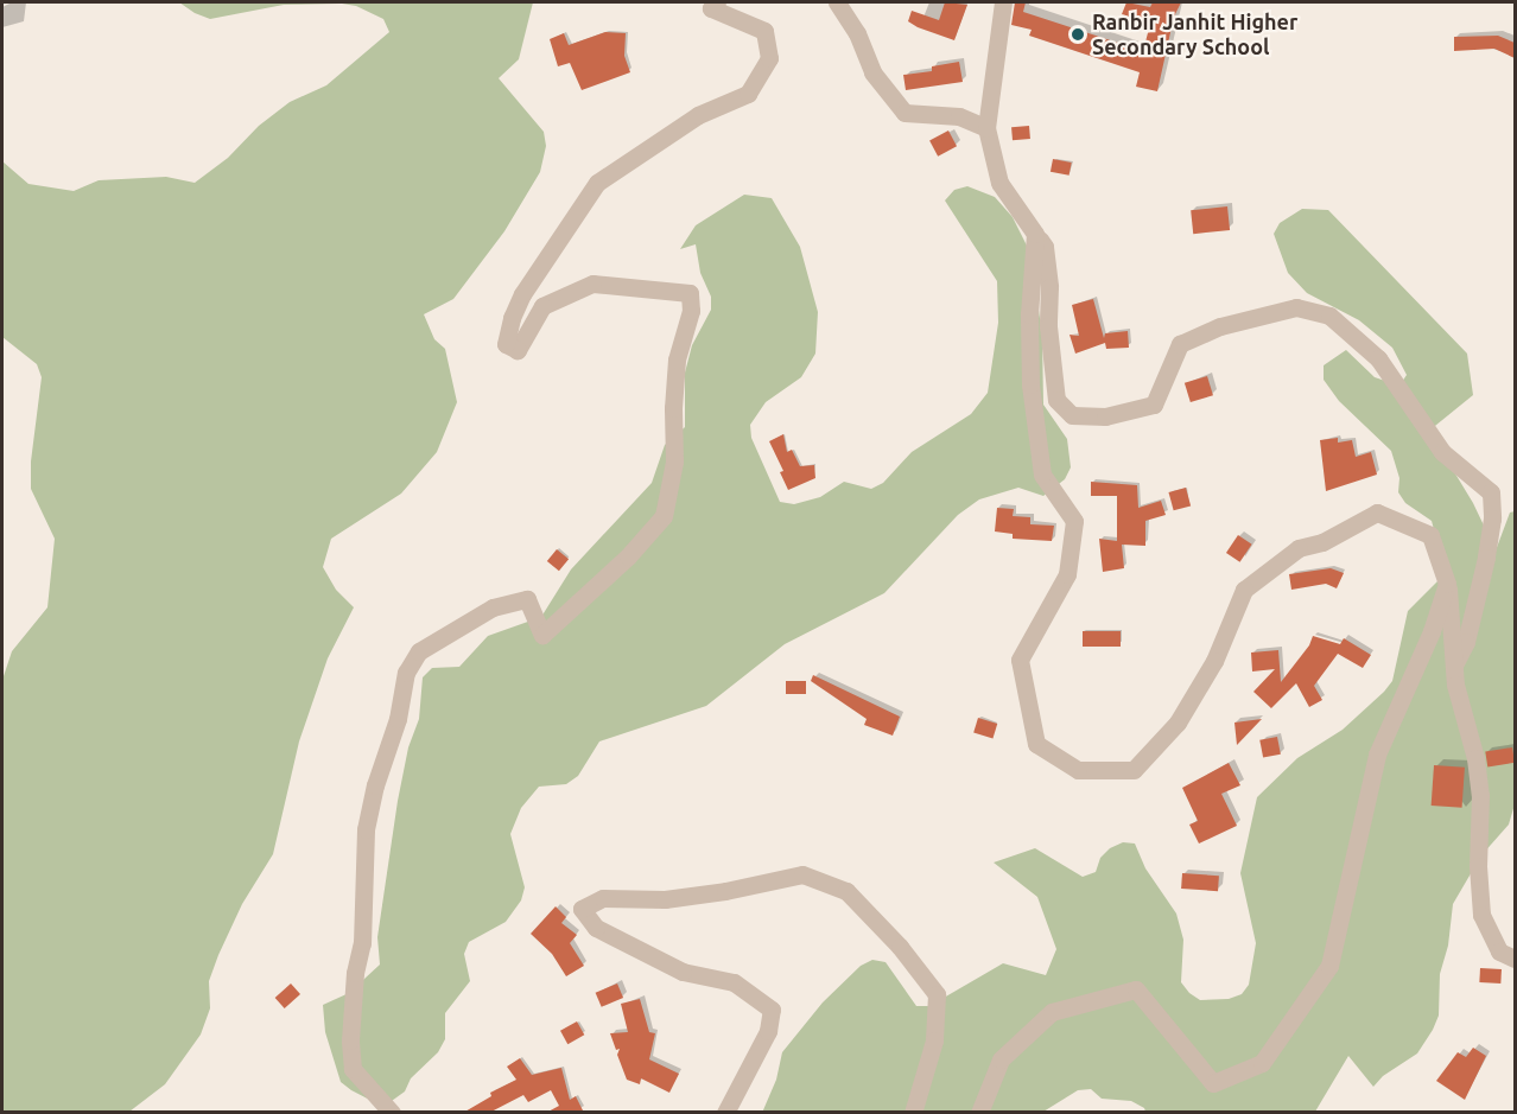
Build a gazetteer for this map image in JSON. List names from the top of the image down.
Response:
{
  "places": ["Ranbir Janhit Higher Secondary School"]
}
